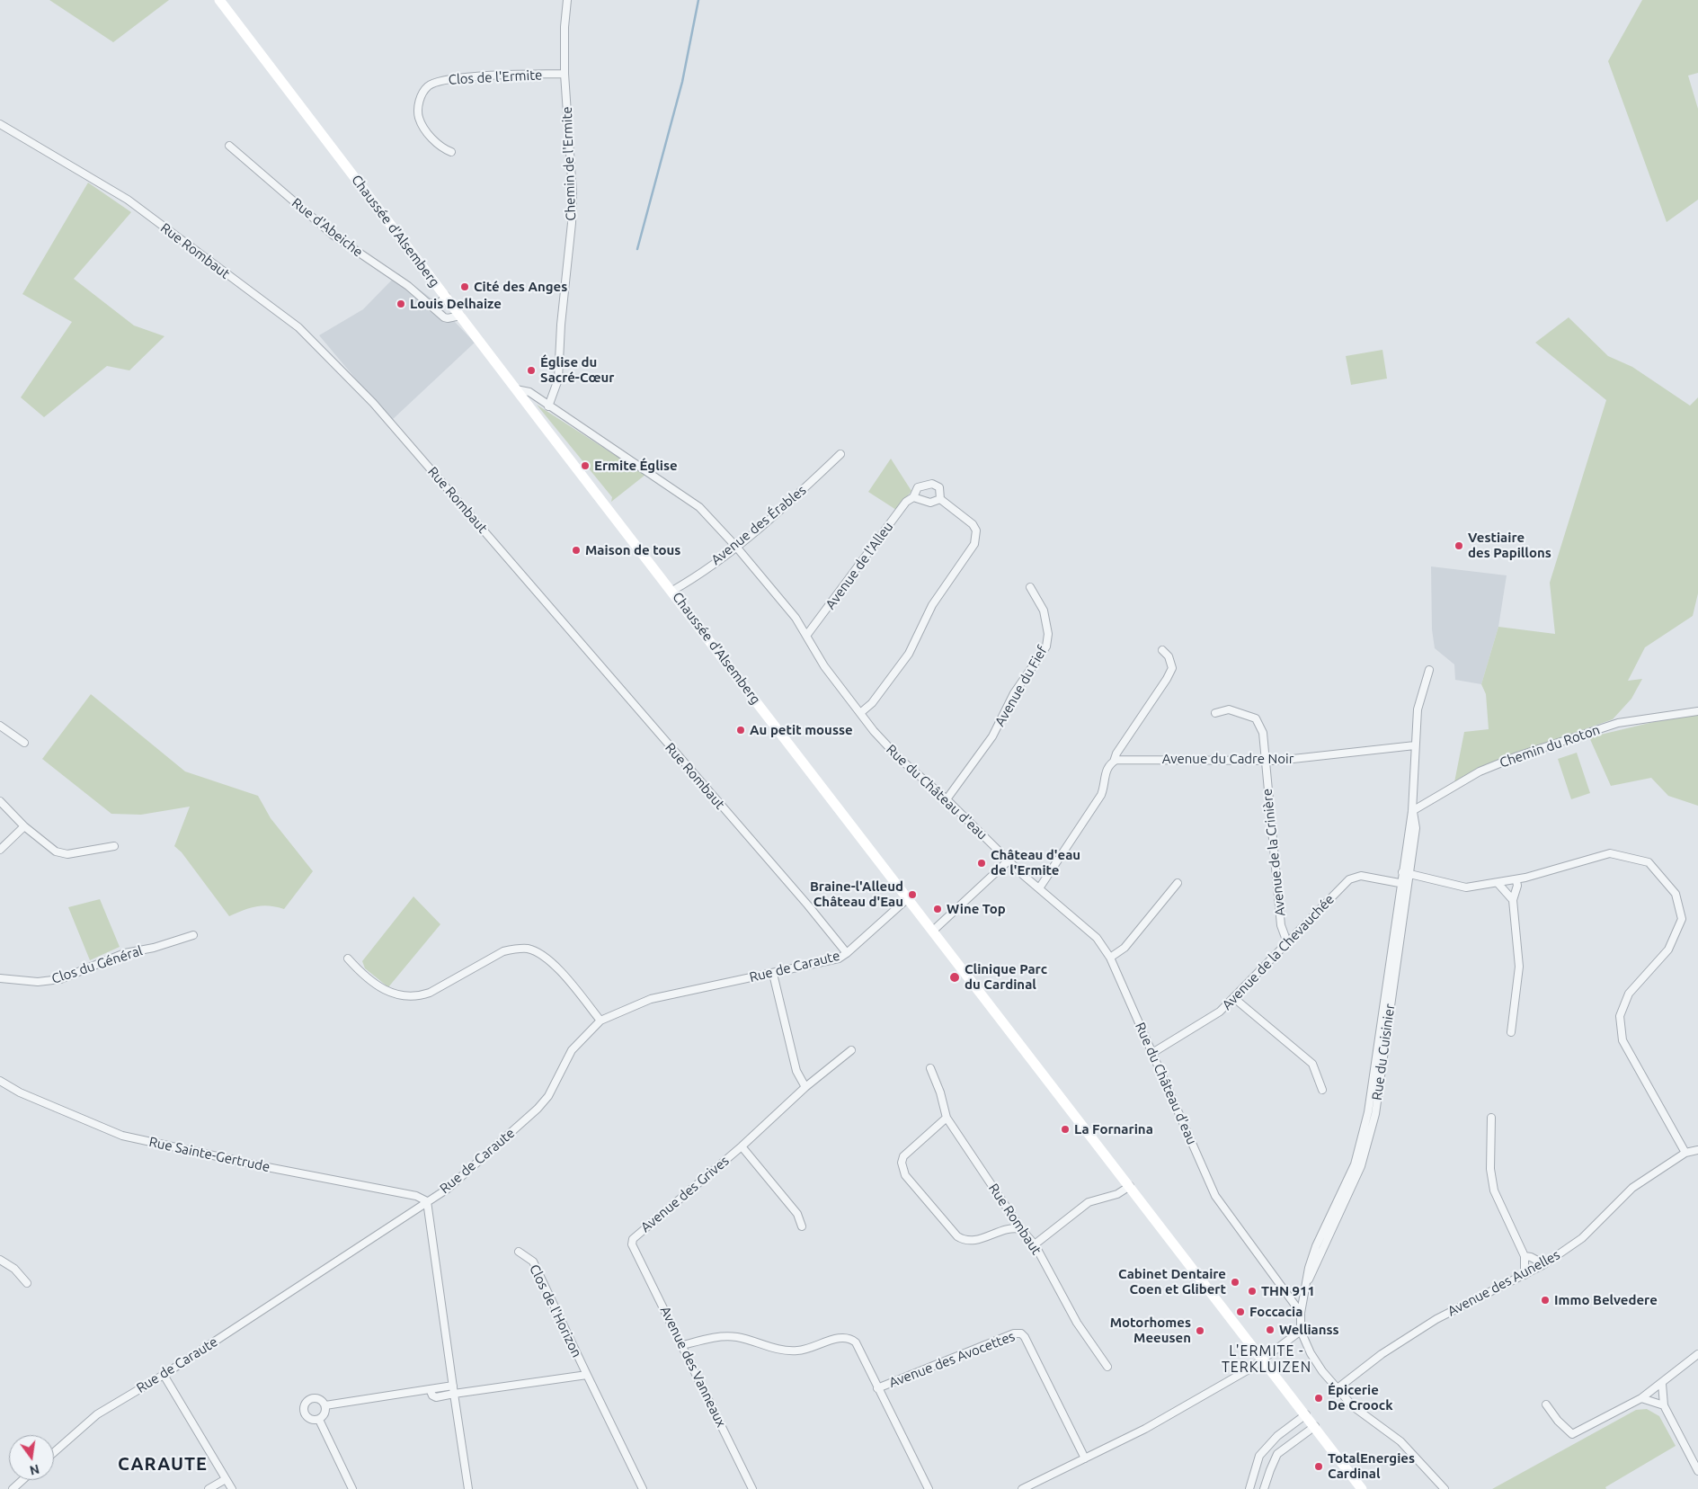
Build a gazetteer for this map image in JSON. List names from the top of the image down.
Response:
{
  "streets": {
    "main road": ["Chaussée d'Alsemberg"],
    "street": [
      "Clos de l'Ermite",
      "Chemin de l'Ermite",
      "Rue d'Abeiche",
      "Rue Rombaut",
      "Avenue des Érables",
      "Avenue de l'Alleu",
      "Avenue du Fief",
      "Chemin du Roton",
      "Avenue du Cadre Noir",
      "Rue du Château d'eau",
      "Avenue de la Crinière",
      "Avenue de la Chevauchée",
      "Clos du Général",
      "Rue de Caraute",
      "Rue du Cuisinier",
      "Rue Sainte-Gertrude",
      "Avenue des Grives",
      "Avenue des Aunelles",
      "Clos de l'Horizon",
      "Avenue des Avocettes",
      "Avenue des Vanneaux"
    ]
  },
  "crossings": [
    ["Clos de l'Ermite", "Chemin de l'Ermite"],
    ["Chemin de l'Ermite", "Rue du Château d'eau"],
    ["Rue d'Abeiche", "Chaussée d'Alsemberg"],
    ["Chaussée d'Alsemberg", "Avenue des Érables"],
    ["Chaussée d'Alsemberg", "Rue du Château d'eau"],
    ["Chaussée d'Alsemberg", "Rue de Caraute"],
    ["Rue Rombaut", "Rue de Caraute"],
    ["Avenue des Érables", "Rue du Château d'eau"],
    ["Avenue de l'Alleu", "Rue du Château d'eau"],
    ["Avenue du Fief", "Rue du Château d'eau"],
    ["Chemin du Roton", "Rue du Cuisinier"],
    ["Avenue du Cadre Noir", "Avenue de la Crinière"],
    ["Avenue du Cadre Noir", "Rue du Cuisinier"],
    ["Rue du Château d'eau", "Avenue de la Chevauchée"],
    ["Rue du Château d'eau", "Rue du Cuisinier"],
    ["Avenue de la Crinière", "Avenue de la Chevauchée"],
    ["Avenue de la Chevauchée", "Rue du Cuisinier"],
    ["Rue de Caraute", "Rue Sainte-Gertrude"],
    ["Avenue des Grives", "Avenue des Vanneaux"]
  ],
  "districts": ["L'ERMITE - TERKLUIZEN", "CARAUTE"],
  "places": [
    "Cité des Anges",
    "Louis Delhaize",
    "Église du Sacré-Cœur",
    "Ermite Église",
    "Vestiaire des Papillons",
    "Maison de tous",
    "Au petit mousse",
    "Château d'eau de l'Ermite",
    "Braine-l'Alleud Château d'Eau",
    "Wine Top",
    "Clinique Parc du Cardinal",
    "La Fornarina",
    "Cabinet Dentaire Coen et Glibert",
    "THN 911",
    "Immo Belvedere",
    "Foccacia",
    "Wellianss",
    "Motorhomes Meeusen",
    "Épicerie De Croock",
    "TotalEnergies Cardinal"
  ],
  "north": "bottom"
}
